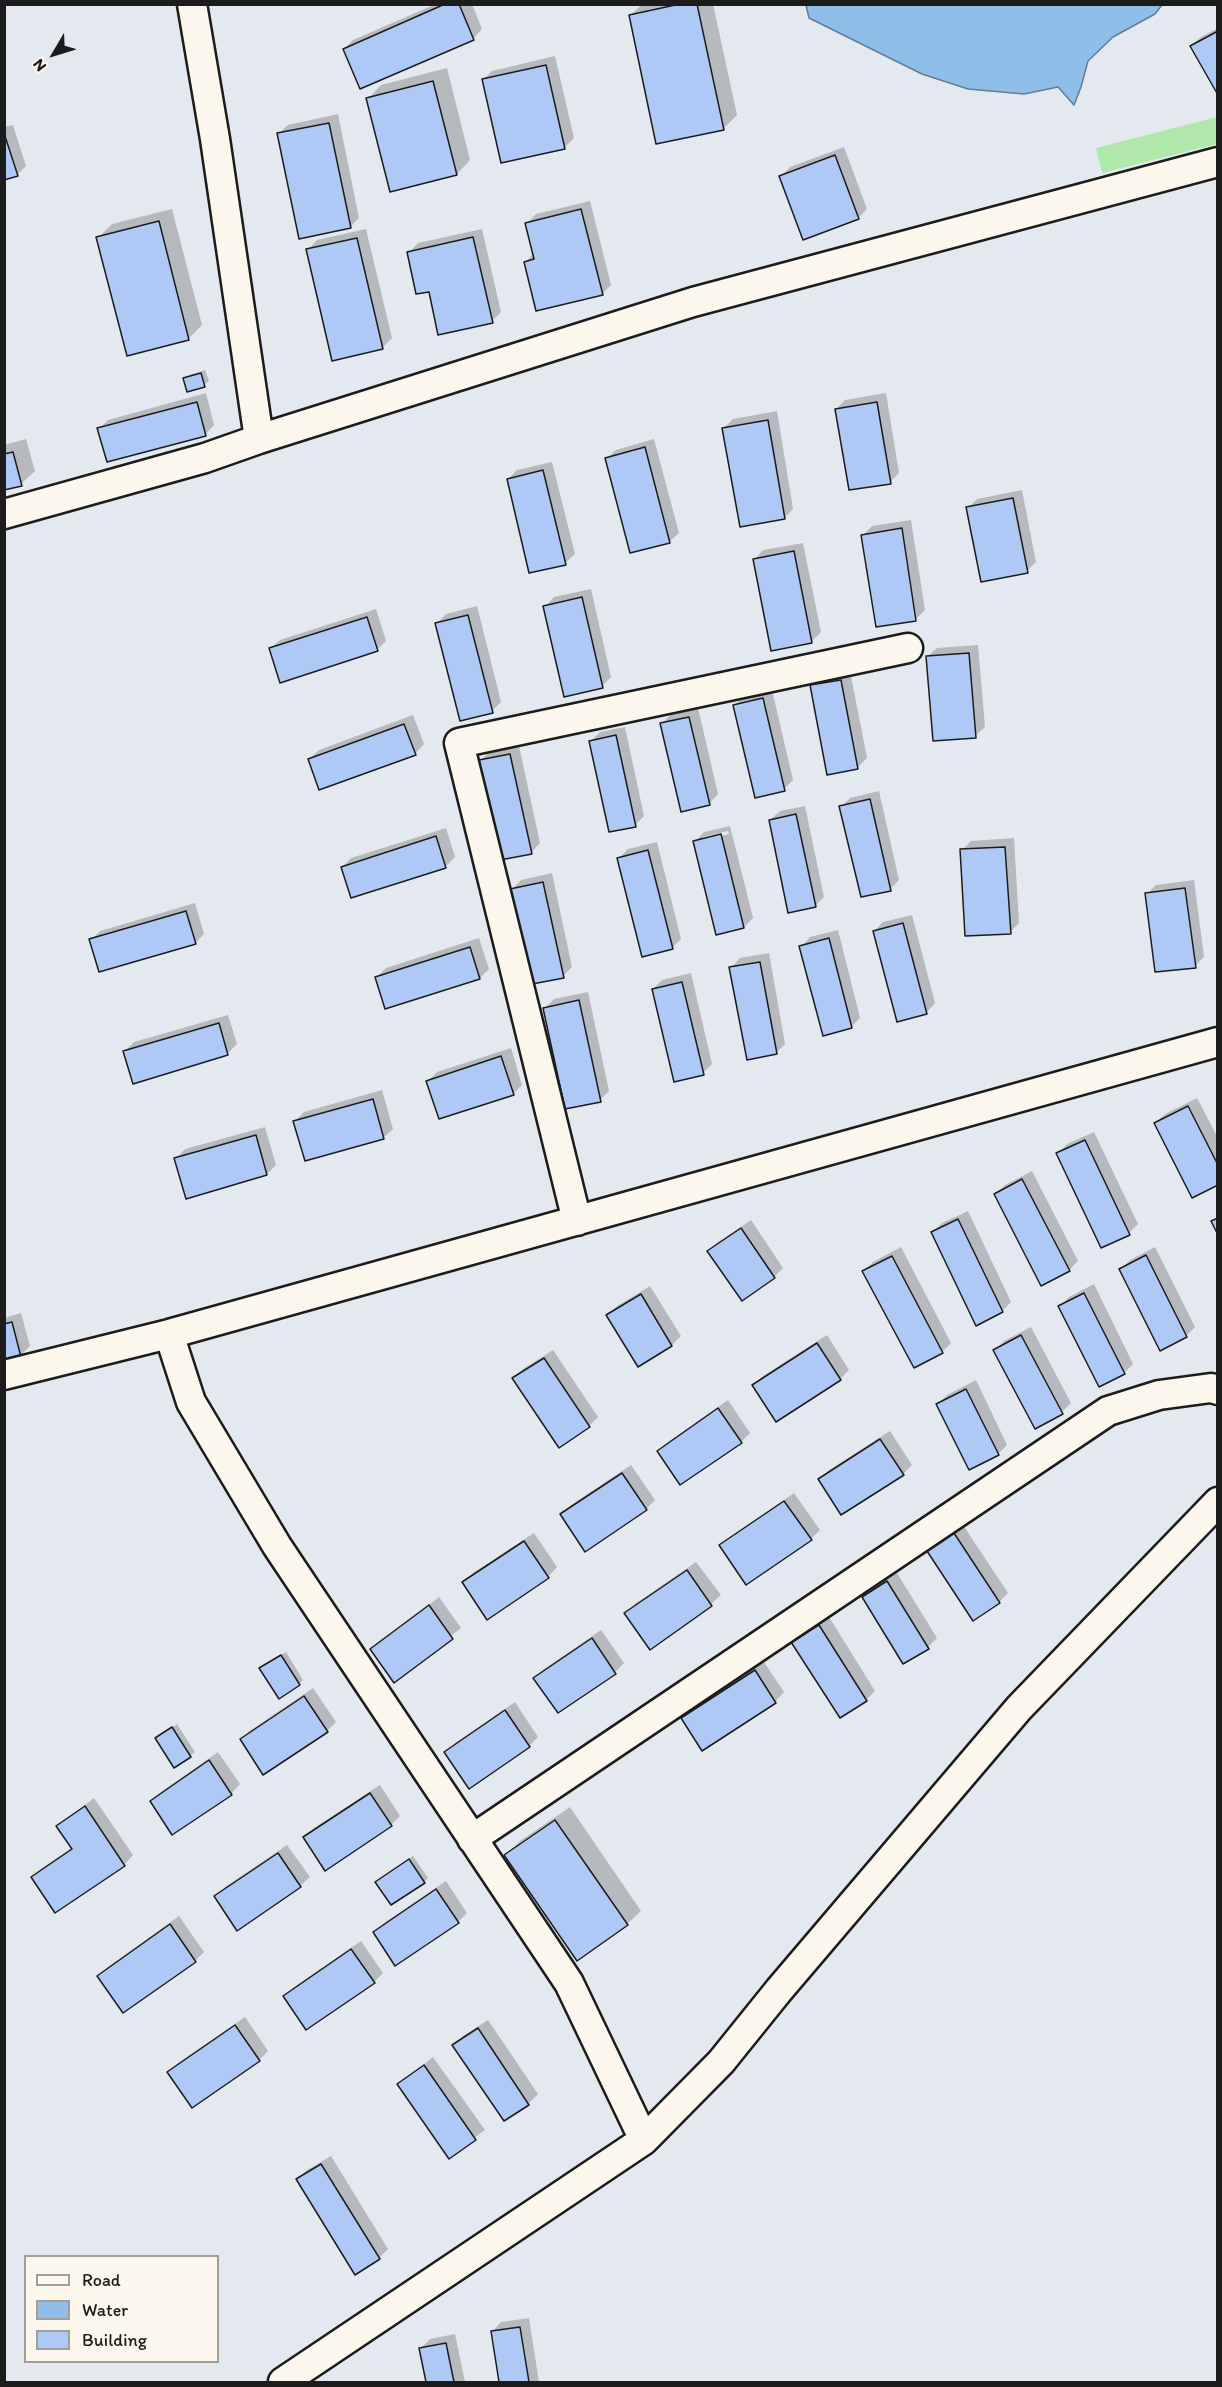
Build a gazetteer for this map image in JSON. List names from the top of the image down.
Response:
{
  "legend": ["Road", "Water", "Building"],
  "north": "bottom left"
}
